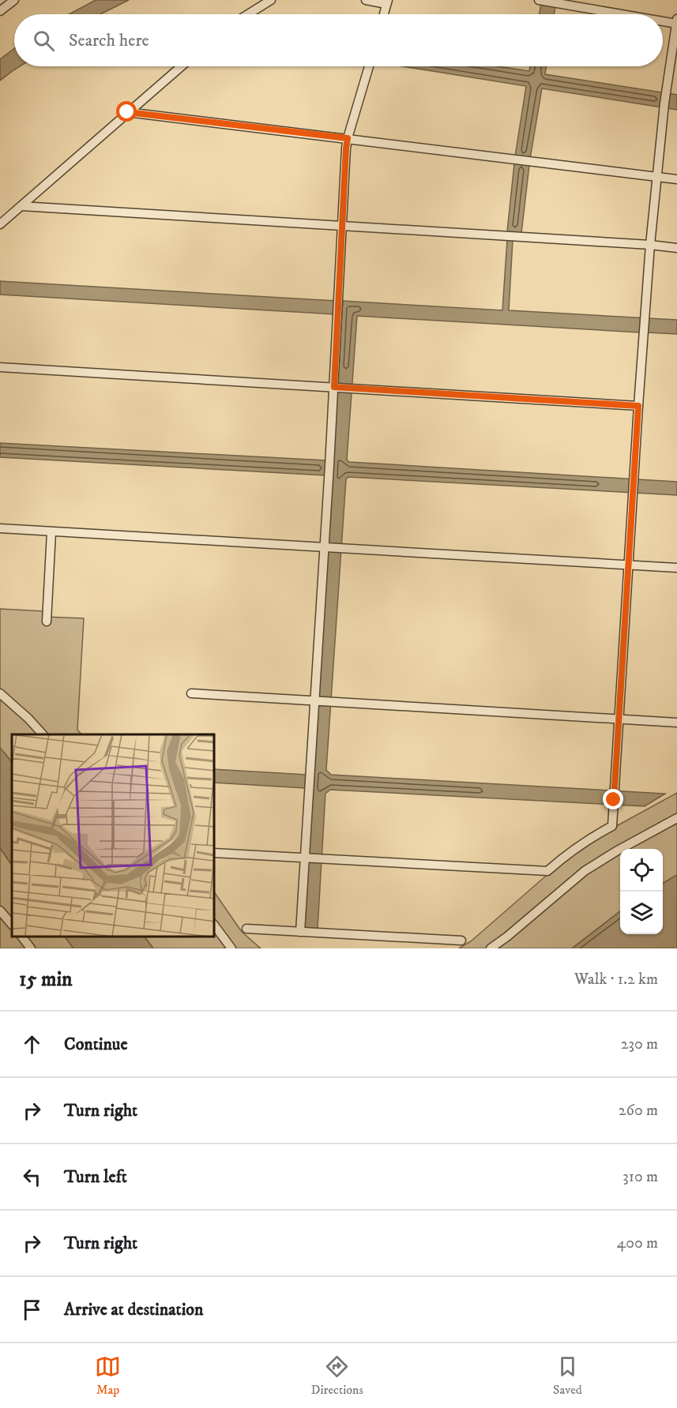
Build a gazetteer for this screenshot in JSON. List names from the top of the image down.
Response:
{
  "page": {
    "search": "Search here",
    "heading": ["15 min", "Walk · 1.2 km"],
    "list": [
      ["Continue", "230 m"],
      ["Turn right", "260 m"],
      ["Turn left", "310 m"],
      ["Turn right", "400 m"],
      "Arrive at destination"
    ],
    "nav": ["Map", "Directions", "Saved"]
  }
}
